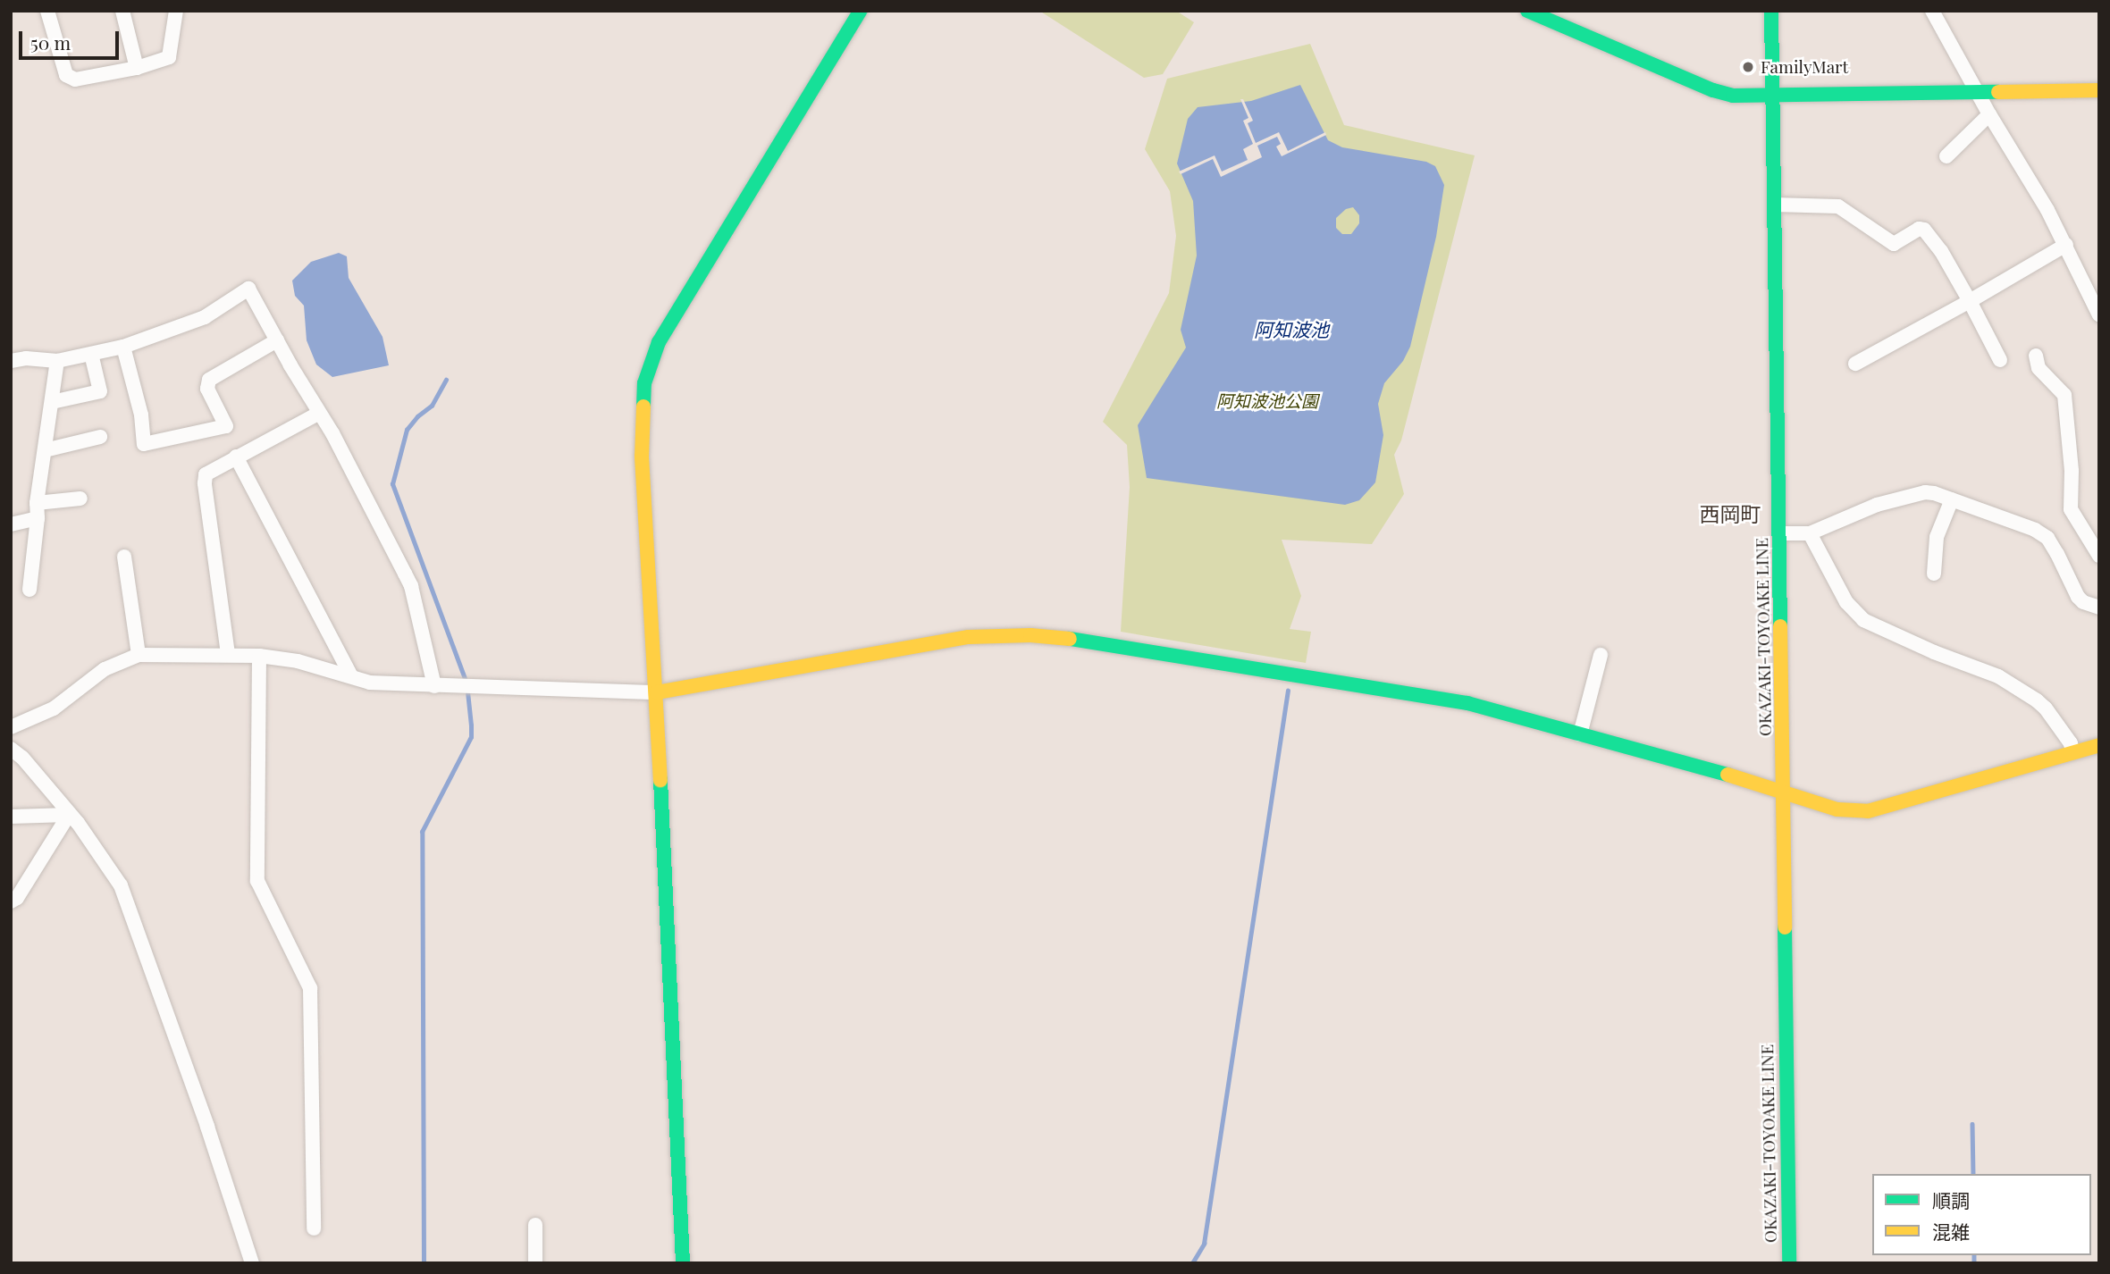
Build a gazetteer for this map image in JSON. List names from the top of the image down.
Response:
{
  "streets": {
    "street": ["OKAZAKI-TOYOAKE LINE"]
  },
  "districts": ["西岡町"],
  "water": ["阿知波池"],
  "parks": ["阿知波池公園"],
  "places": ["FamilyMart"],
  "legend": ["順調", "混雑"],
  "scale_bar": "50 m"
}
